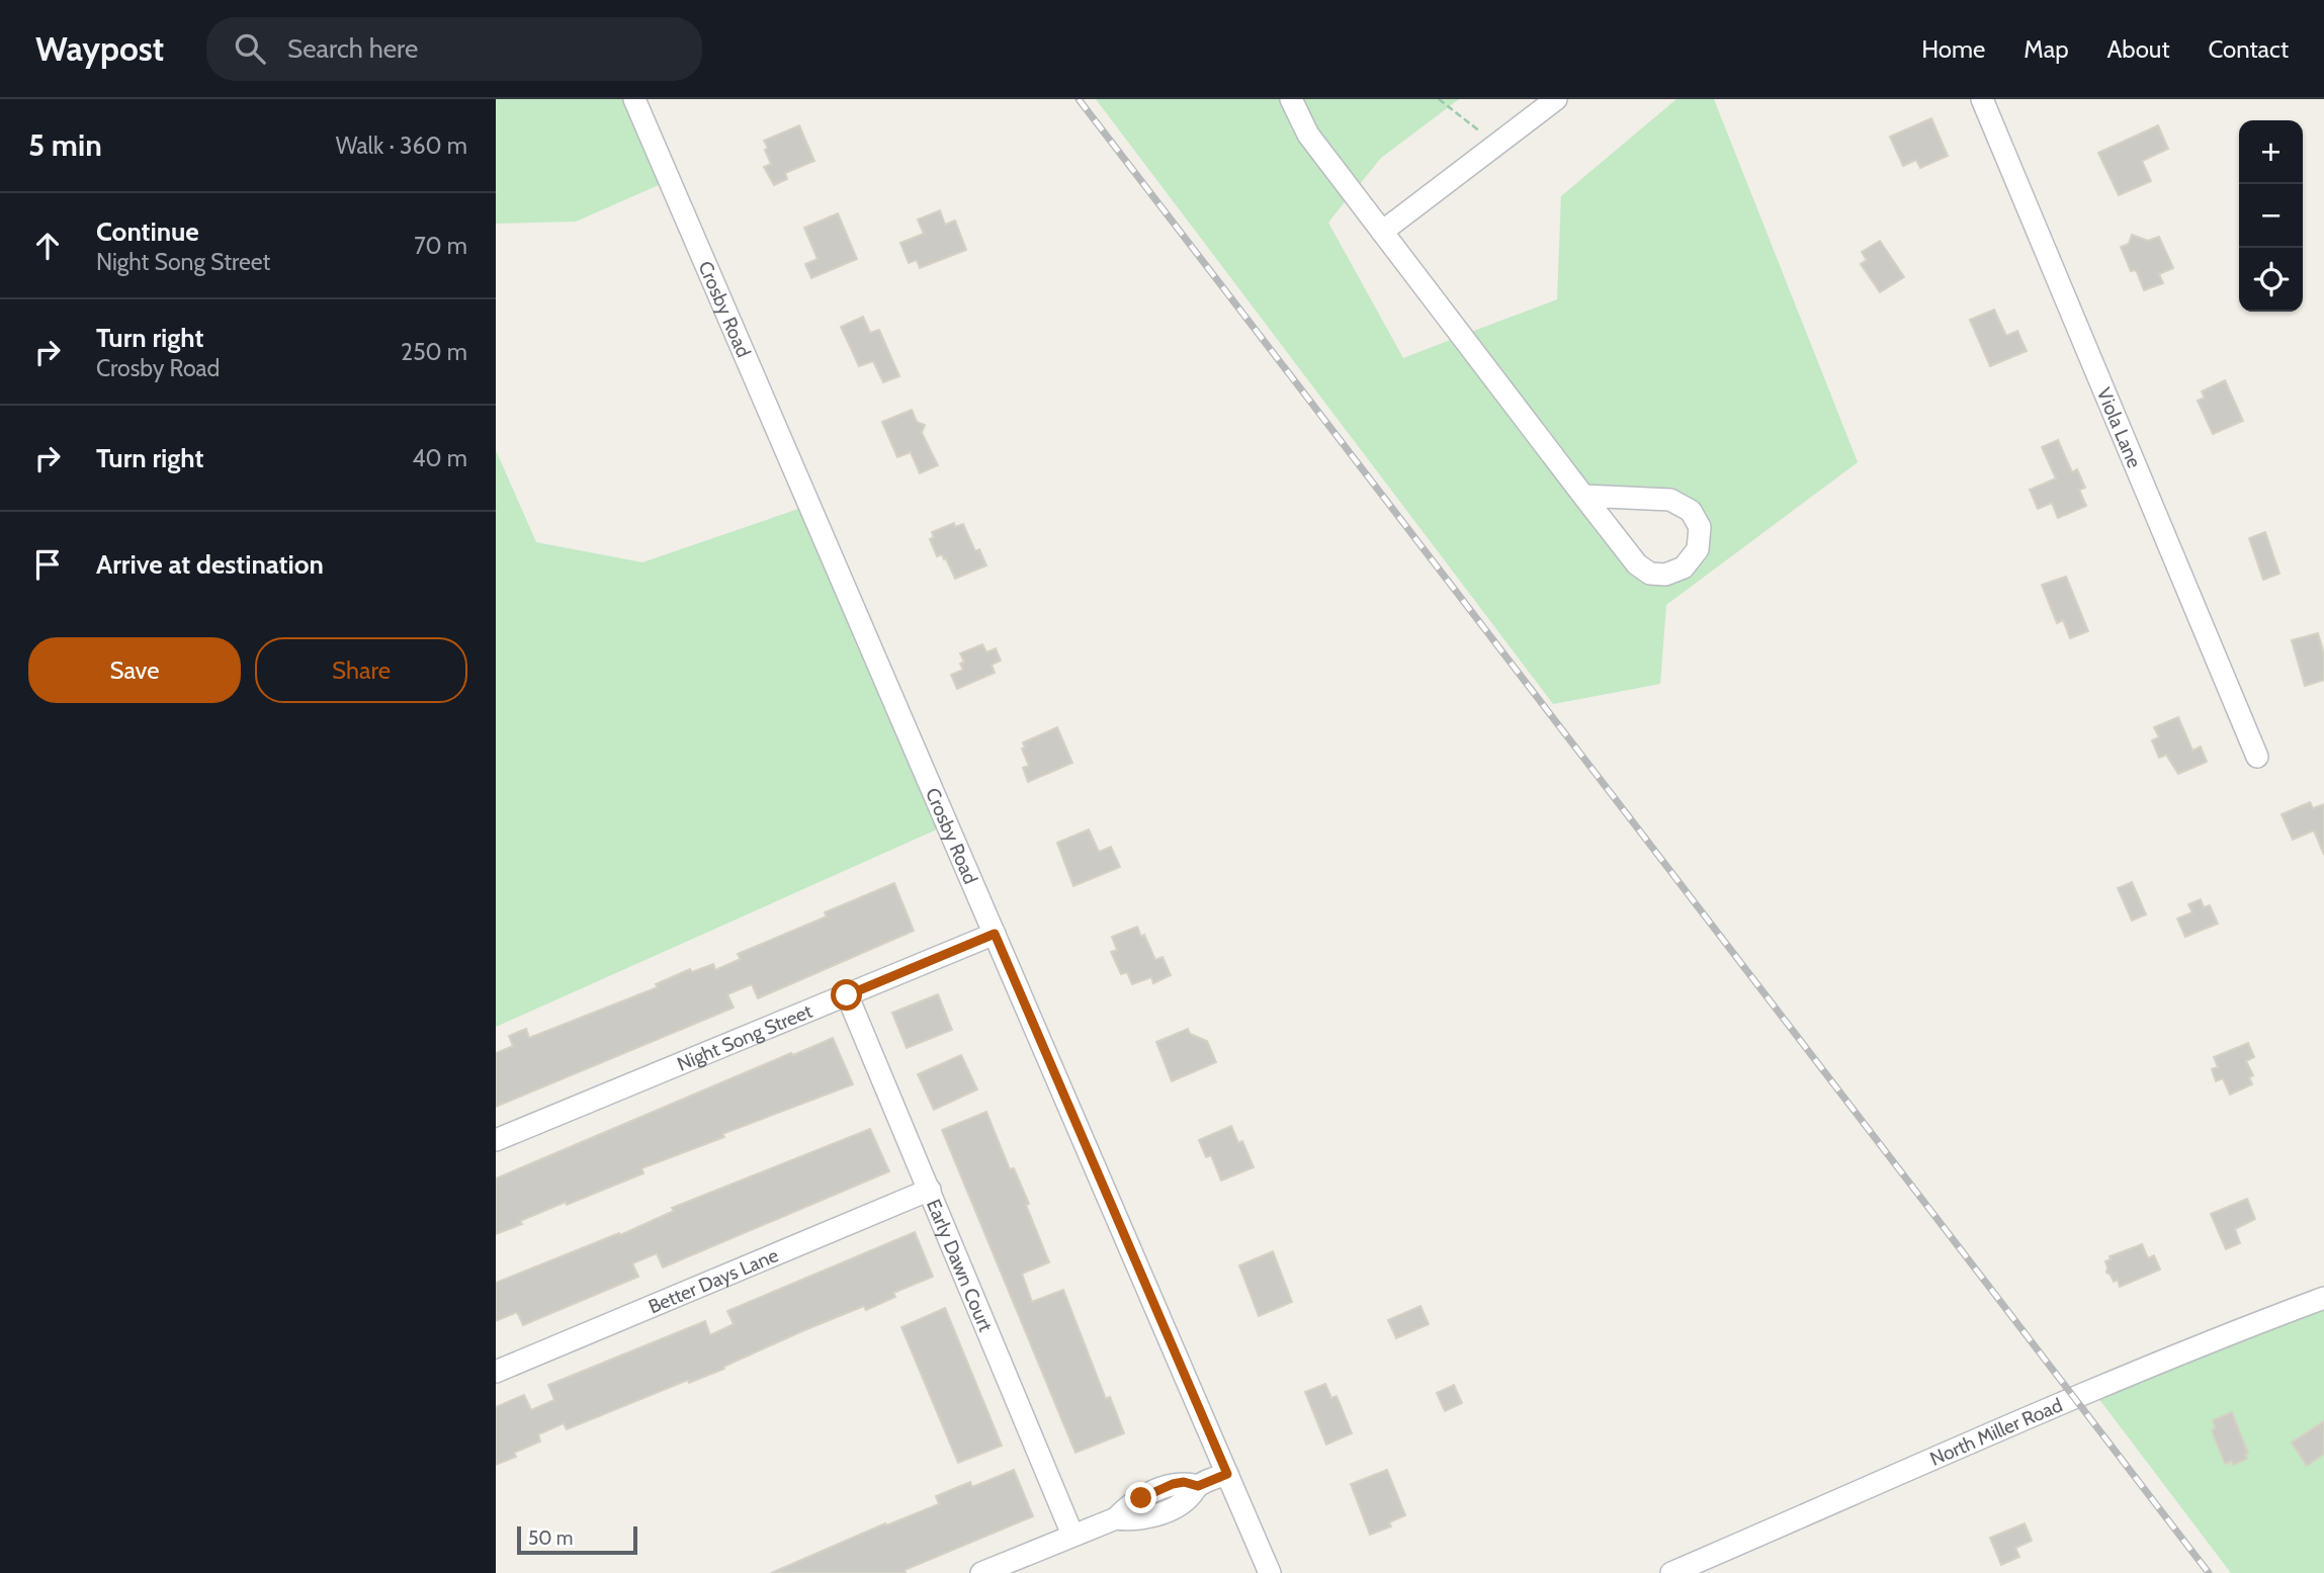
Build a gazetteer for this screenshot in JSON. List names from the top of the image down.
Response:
{
  "streets": {
    "street": [
      "Crosby Road",
      "Viola Lane",
      "Night Song Street",
      "Early Dawn Court",
      "Better Days Lane",
      "North Miller Road"
    ]
  },
  "crossings": [
    ["Crosby Road", "Night Song Street"],
    ["Night Song Street", "Early Dawn Court"],
    ["Early Dawn Court", "Better Days Lane"]
  ],
  "scale_bar": "50 m",
  "page": {
    "header": "Waypost",
    "search": "Search here",
    "nav": [
      "Home",
      "Map",
      "About",
      "Contact"
    ],
    "heading": ["5 min", "Walk · 360 m"],
    "map_buttons": ["+", "−"],
    "list": [
      ["Continue", "Night Song Street", "70 m"],
      ["Turn right", "Crosby Road", "250 m"],
      ["Turn right", "40 m"],
      "Arrive at destination"
    ],
    "buttons": ["Save", "Share"],
    "scale": "50 m"
  }
}
